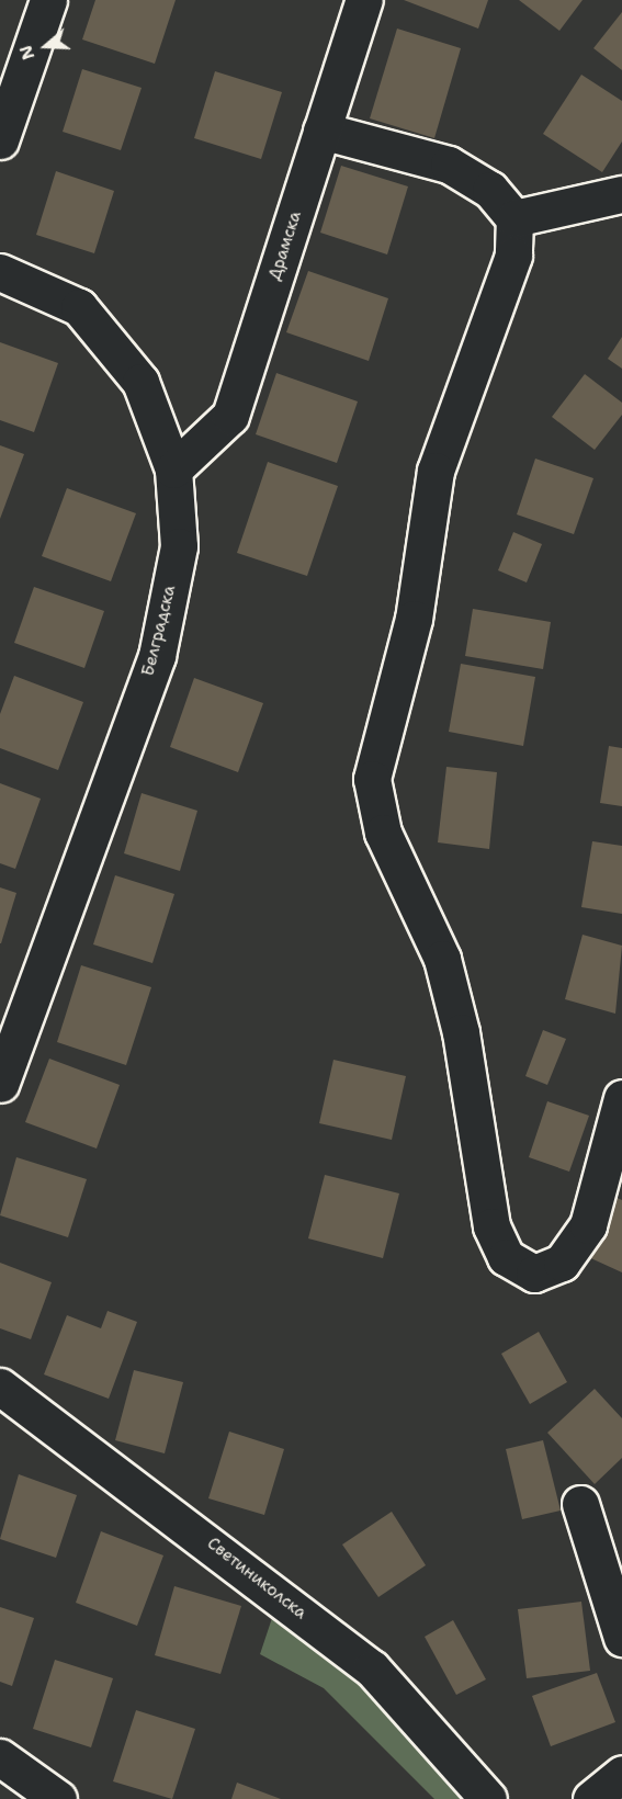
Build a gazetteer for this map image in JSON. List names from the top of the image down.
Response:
{
  "streets": {
    "street": ["Драмска", "Белградска", "Светиниколска"]
  },
  "crossings": [
    ["Драмска", "Белградска"]
  ],
  "north": "left"
}
